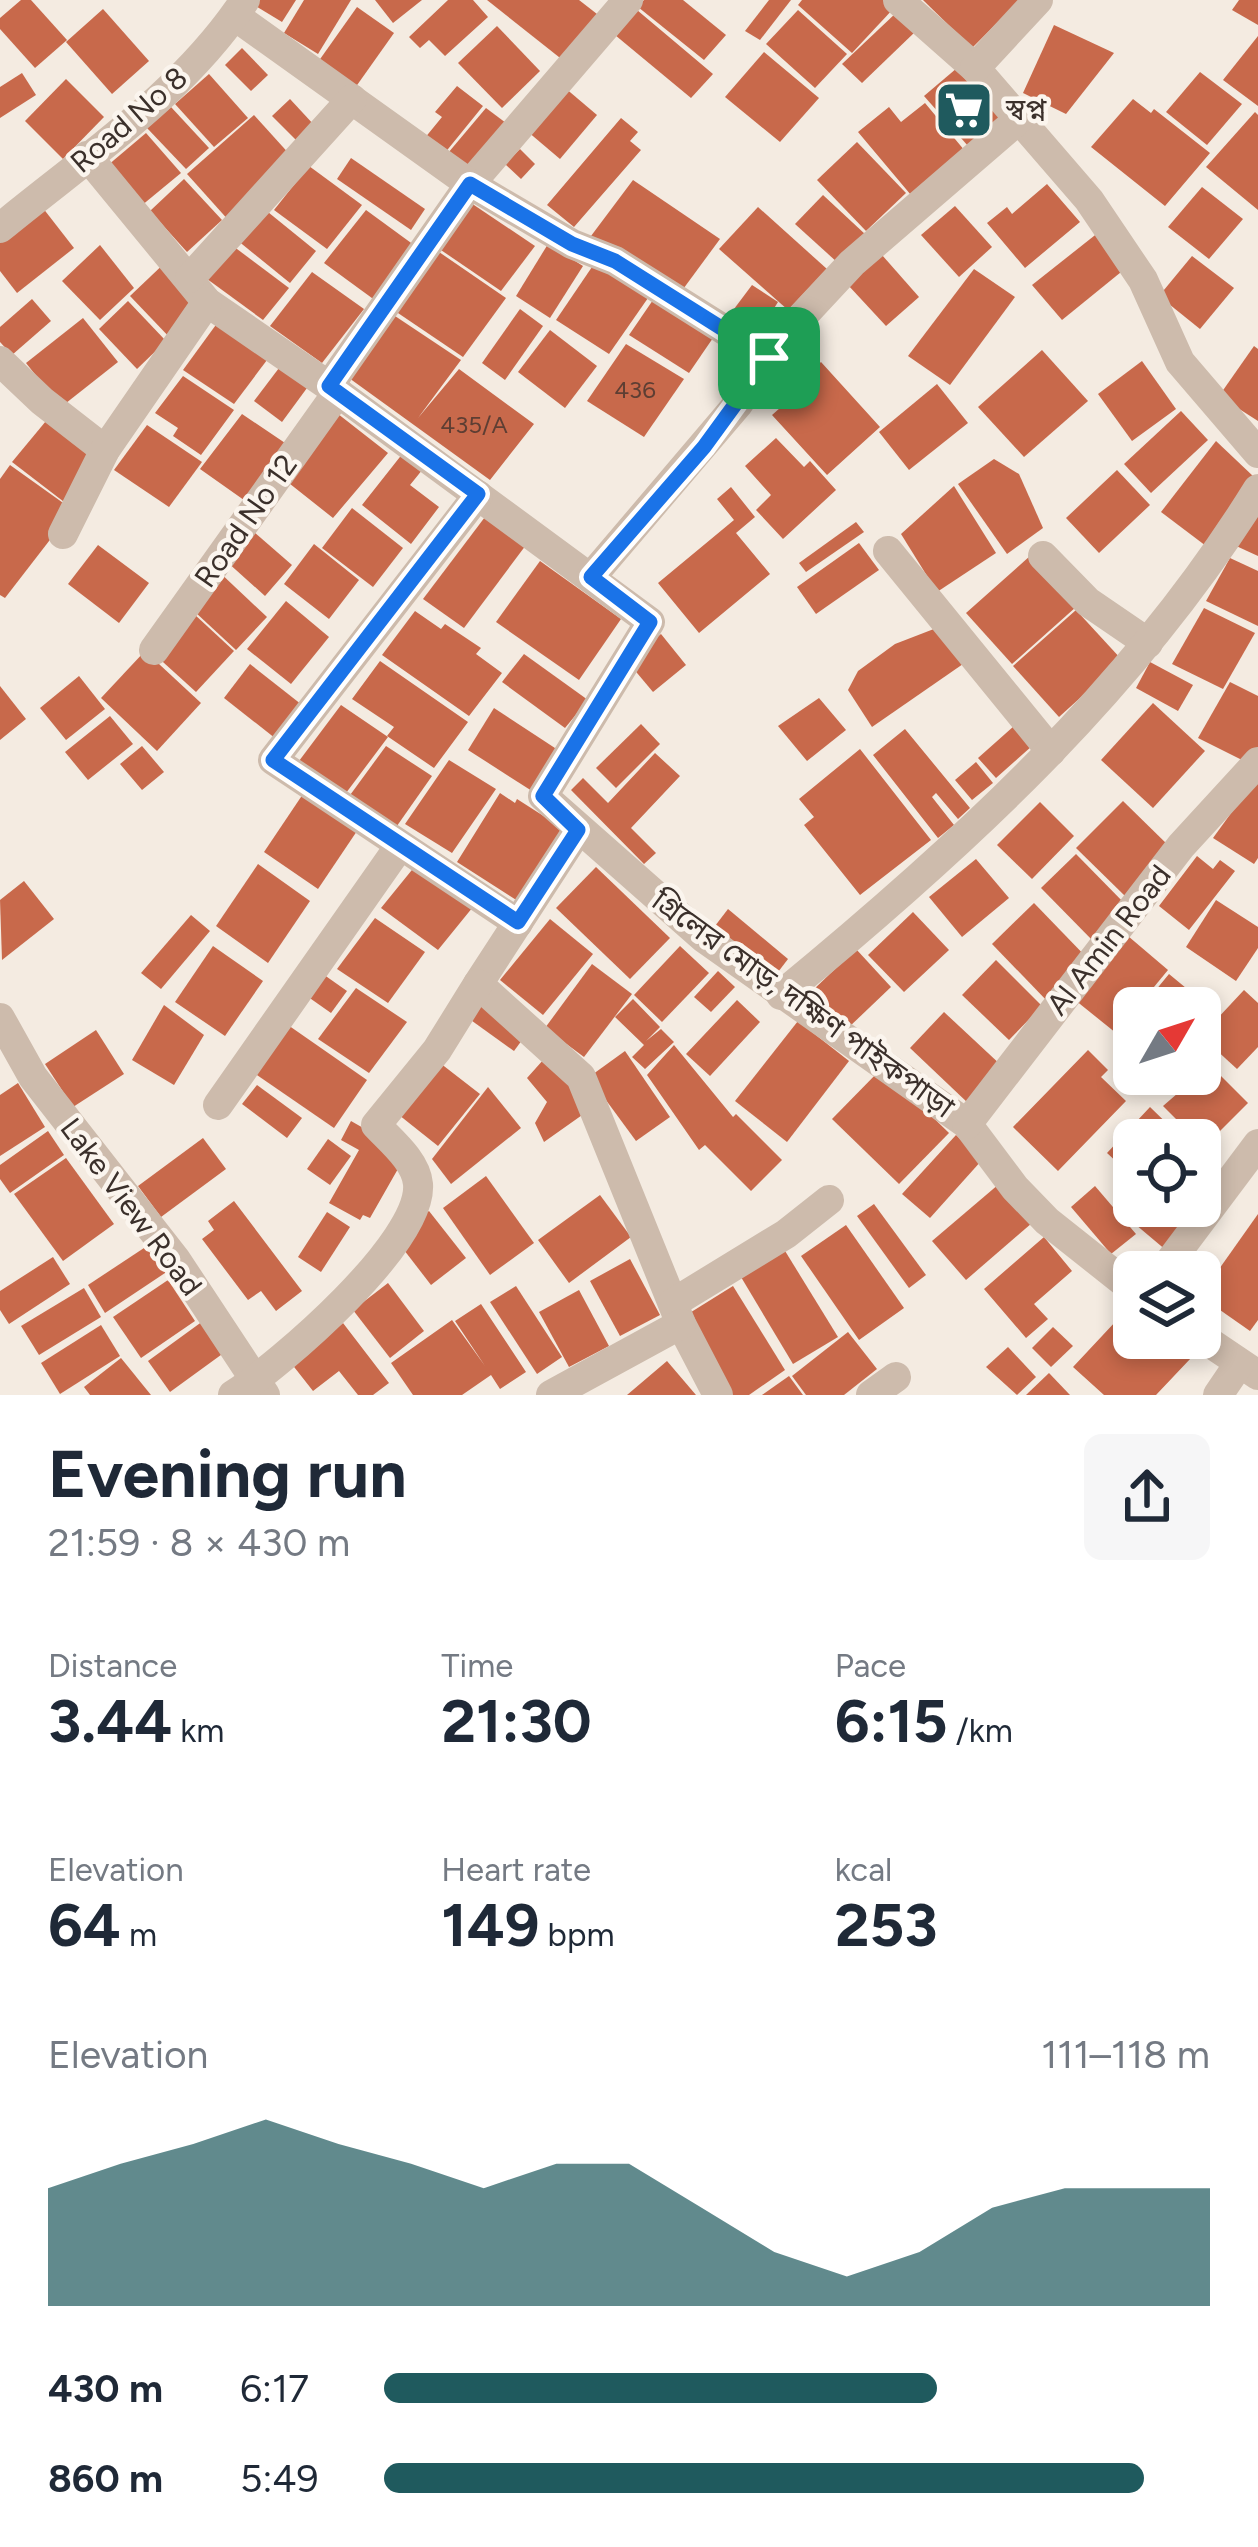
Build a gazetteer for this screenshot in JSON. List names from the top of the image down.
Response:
{
  "streets": {
    "street": [
      "Road No 8",
      "Road No 12",
      "Al Amin Road",
      "গ্রিলের মোড়, দক্ষিণ পাইকপাড়া",
      "Lake View Road"
    ]
  },
  "crossings": [
    ["Al Amin Road", "গ্রিলের মোড়, দক্ষিণ পাইকপাড়া"]
  ],
  "places": {
    "supermarket": ["স্বপ্ন"]
  },
  "house_numbers": ["436", "435/A"],
  "north": "top right",
  "page": {
    "heading": ["Evening run", "21:59 · 8 × 430 m"],
    "stats": [
      ["Distance", "3.44 km"],
      ["Time", "21:30"],
      ["Pace", "6:15 /km"],
      ["Elevation", "64 m"],
      ["Heart rate", "149 bpm"],
      ["kcal", "253"]
    ],
    "chart": ["Elevation", "111–118 m"],
    "list": [
      {
        "name": "430 m",
        "note": "6:17"
      },
      {
        "name": "860 m",
        "note": "5:49"
      }
    ]
  }
}
